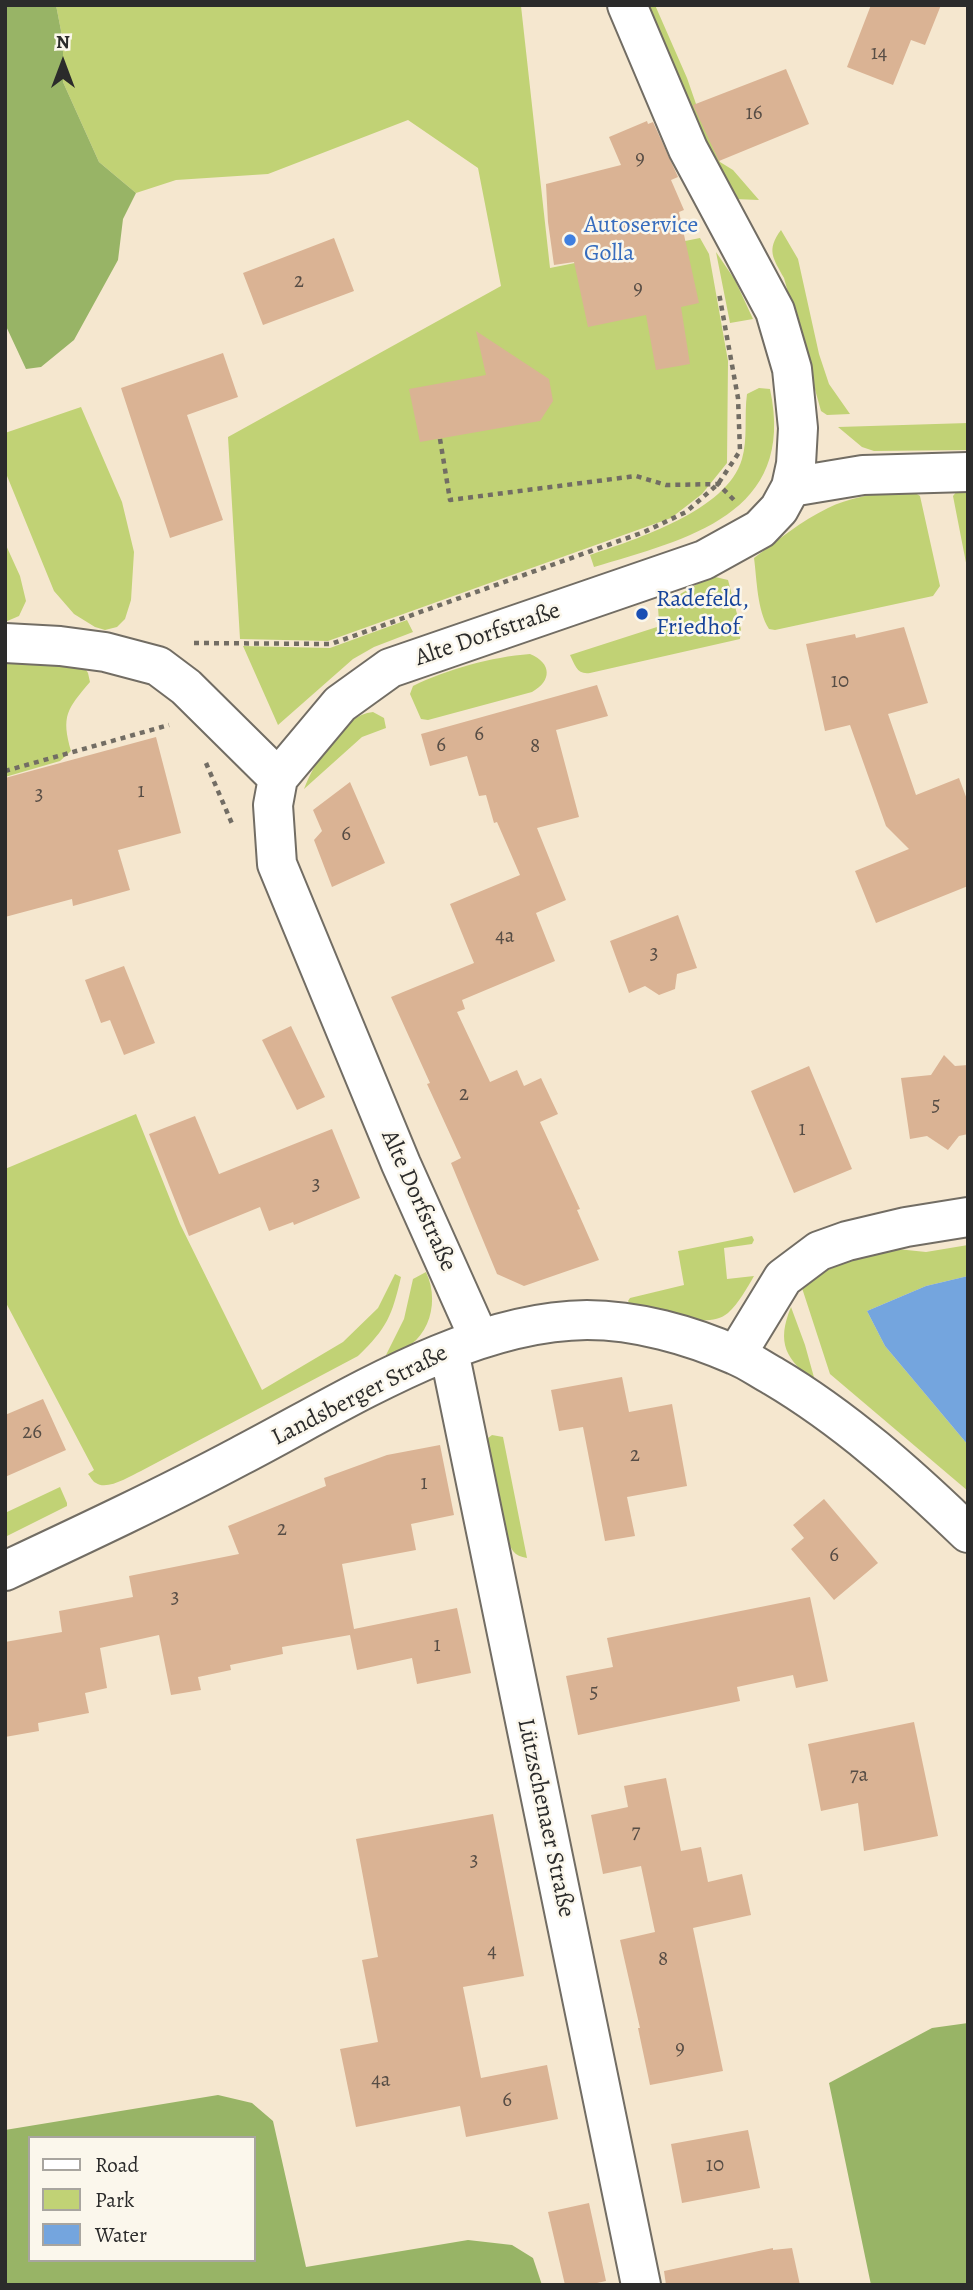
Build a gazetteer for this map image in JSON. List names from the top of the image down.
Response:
{
  "streets": {
    "street": ["Alte Dorfstraße", "Landsberger Straße", "Lützschenaer Straße"]
  },
  "crossings": [
    ["Alte Dorfstraße", "Landsberger Straße"],
    ["Alte Dorfstraße", "Lützschenaer Straße"],
    ["Landsberger Straße", "Lützschenaer Straße"]
  ],
  "places": ["Autoservice Golla", "Radefeld, Friedhof"],
  "house_numbers": [
    "14",
    "16",
    "9",
    "2",
    "9",
    "10",
    "6",
    "6",
    "8",
    "1",
    "3",
    "6",
    "4a",
    "3",
    "2",
    "5",
    "1",
    "3",
    "26",
    "2",
    "1",
    "2",
    "6",
    "3",
    "1",
    "5",
    "7a",
    "7",
    "3",
    "4",
    "8",
    "9",
    "4a",
    "6",
    "10"
  ],
  "legend": ["Road", "Park", "Water"],
  "north": "top"
}
